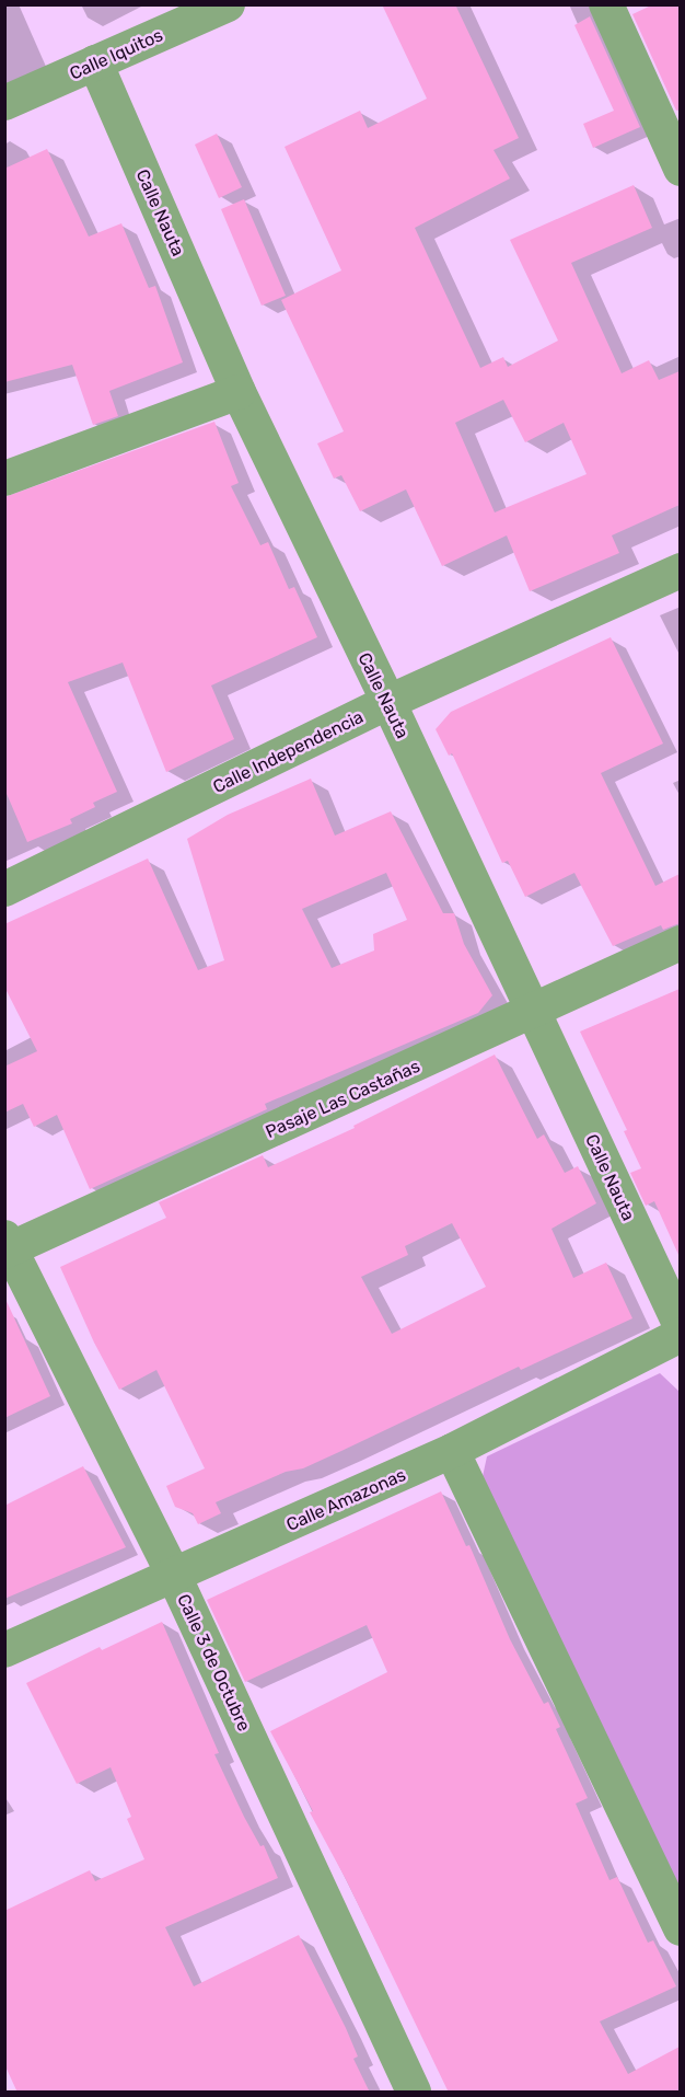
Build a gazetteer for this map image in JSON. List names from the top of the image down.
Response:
{
  "streets": {
    "street": [
      "Calle Iquitos",
      "Calle Nauta",
      "Calle Independencia",
      "Pasaje Las Castañas",
      "Calle Amazonas",
      "Calle 3 de Octubre"
    ]
  },
  "crossings": [
    ["Calle Iquitos", "Calle Nauta"],
    ["Calle Nauta", "Calle Independencia"],
    ["Calle Nauta", "Pasaje Las Castañas"],
    ["Pasaje Las Castañas", "Calle 3 de Octubre"],
    ["Calle Amazonas", "Calle 3 de Octubre"]
  ]
}
